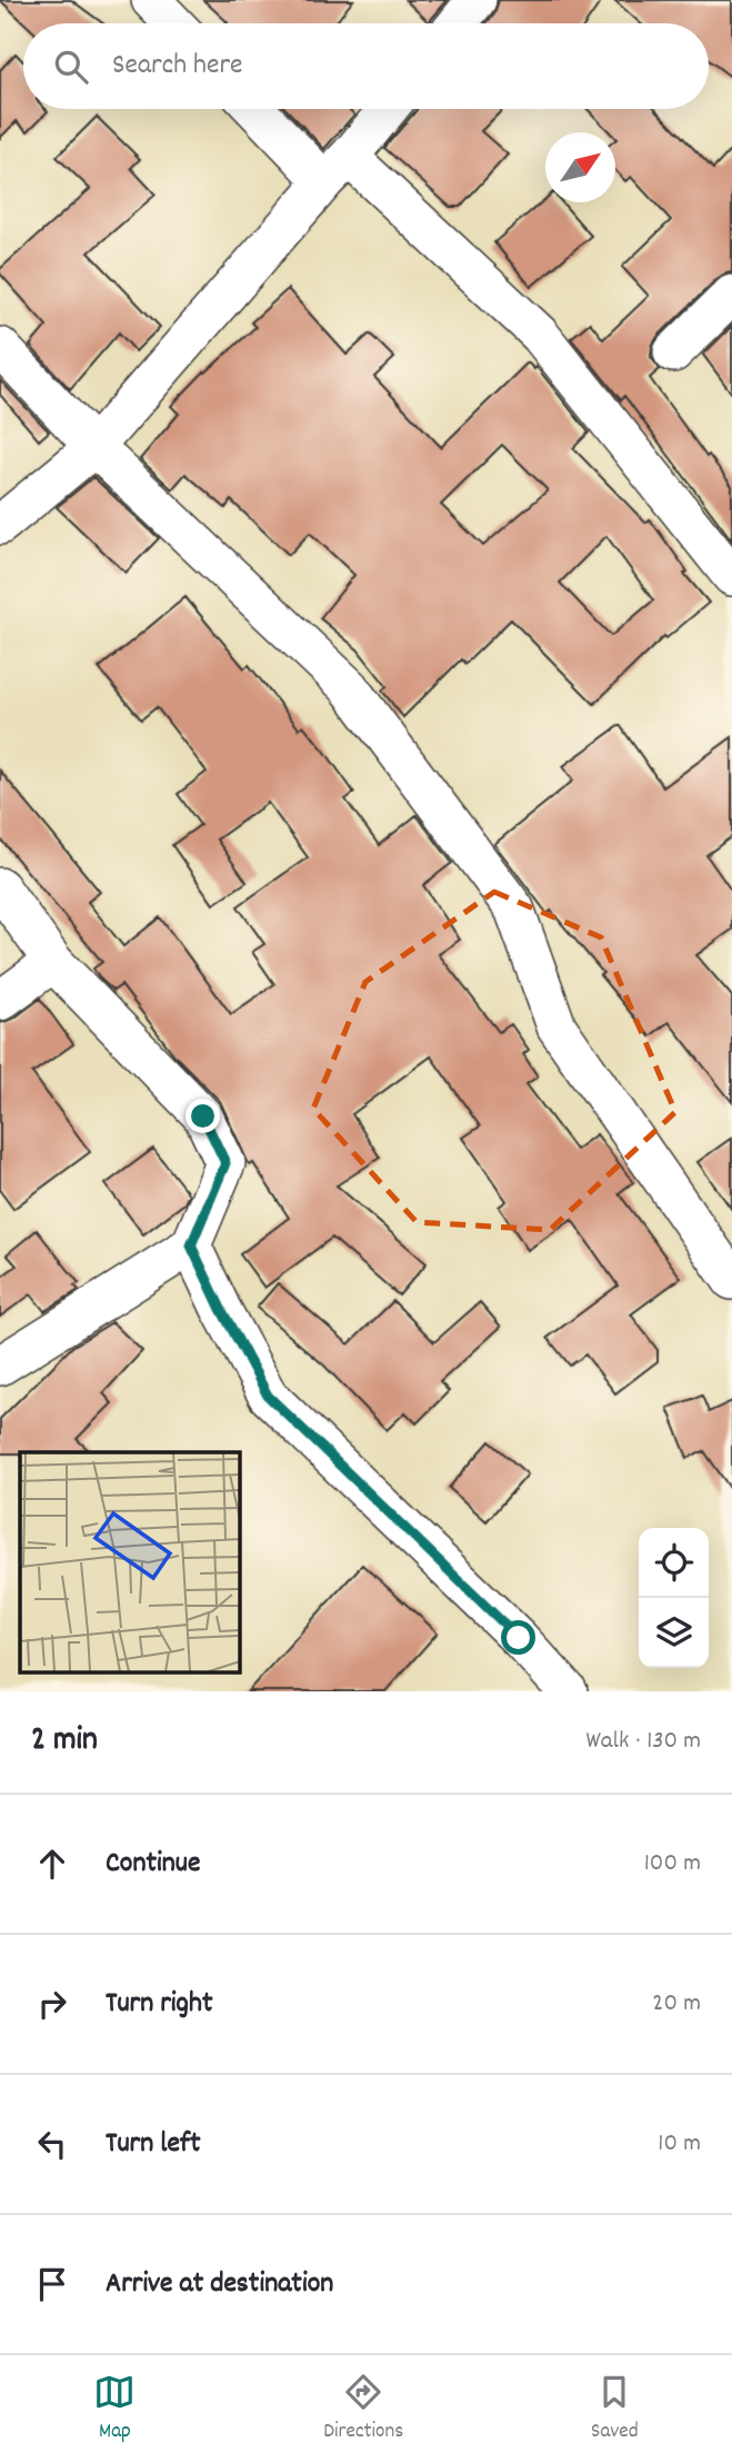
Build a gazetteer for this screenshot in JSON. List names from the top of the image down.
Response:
{
  "north": "top right",
  "page": {
    "search": "Search here",
    "heading": ["2 min", "Walk · 130 m"],
    "list": [
      ["Continue", "100 m"],
      ["Turn right", "20 m"],
      ["Turn left", "10 m"],
      "Arrive at destination"
    ],
    "nav": ["Map", "Directions", "Saved"]
  }
}
